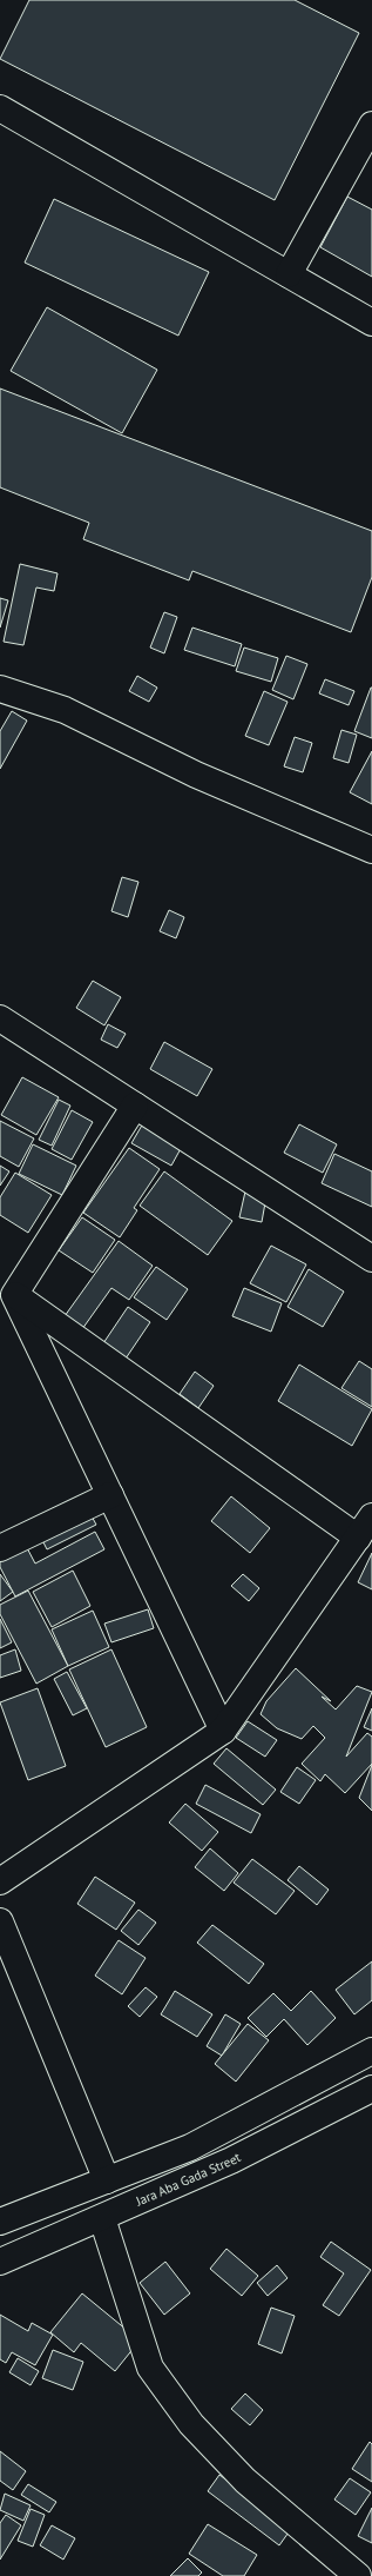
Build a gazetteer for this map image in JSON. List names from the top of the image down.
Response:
{
  "streets": {
    "street": ["Jara Aba Gada Street"]
  }
}
